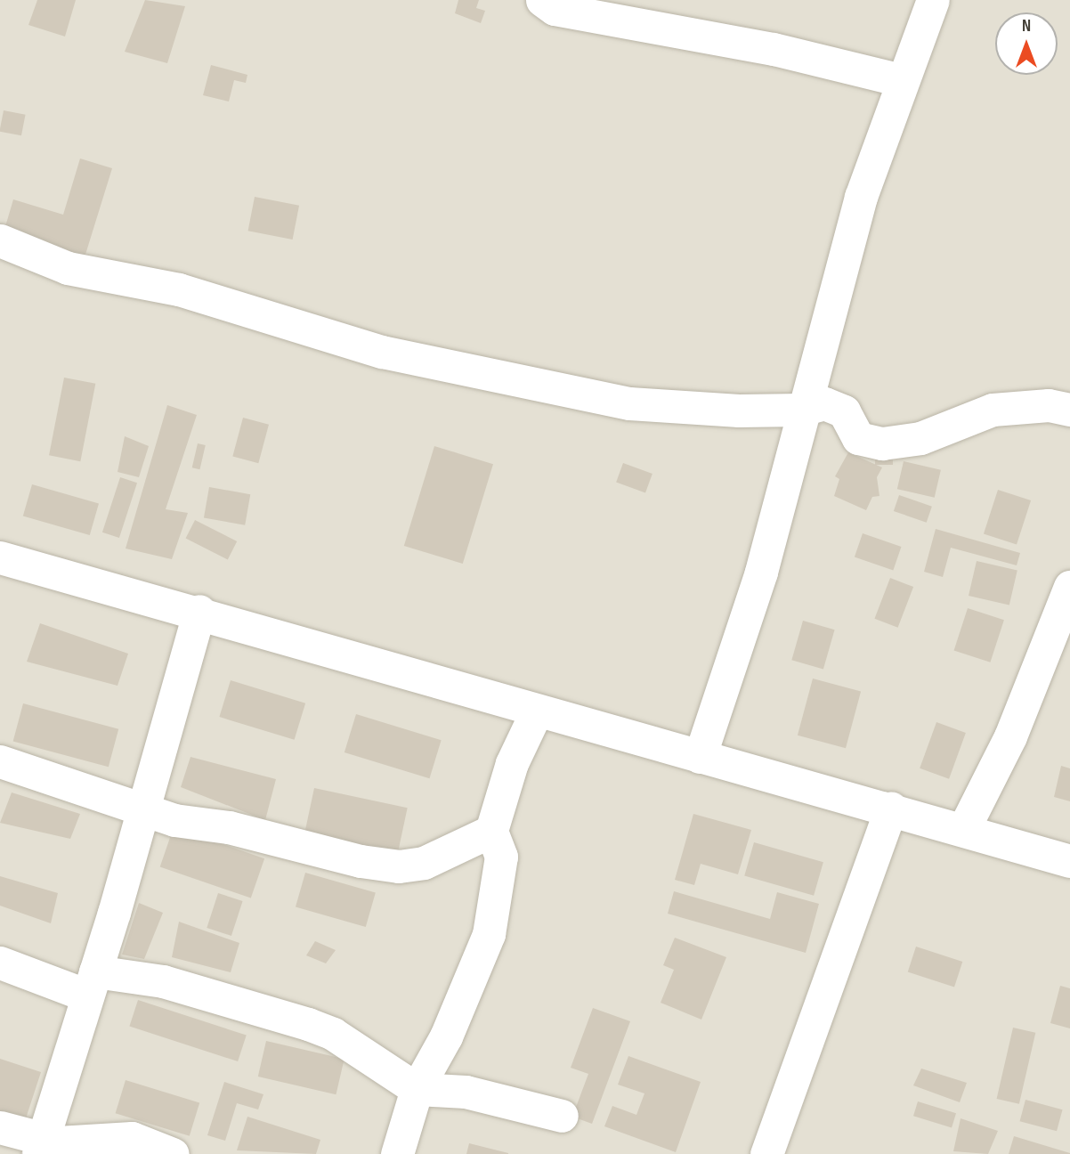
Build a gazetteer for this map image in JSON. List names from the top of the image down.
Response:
{
  "north": "top"
}
